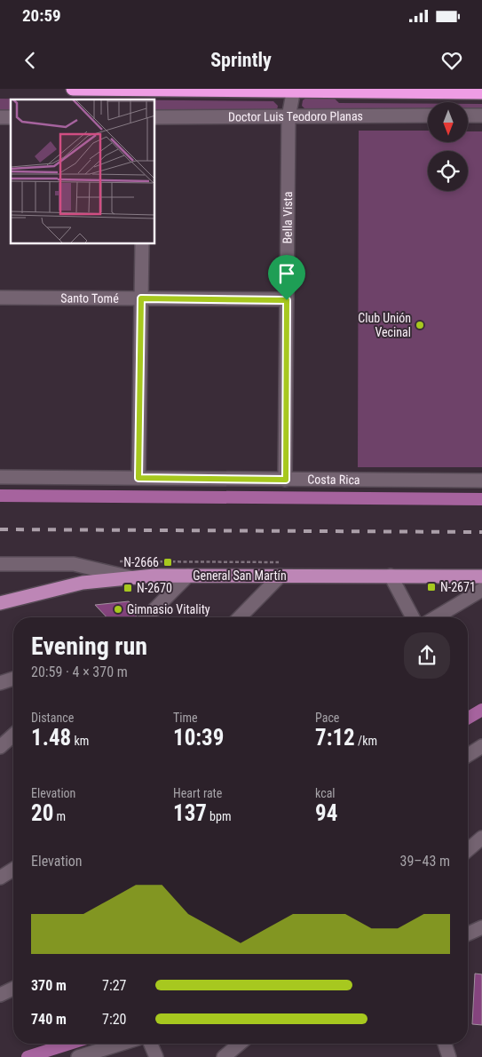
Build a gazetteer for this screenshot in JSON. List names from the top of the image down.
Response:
{
  "streets": {
    "main road": ["General San Martín"],
    "street": [
      "Doctor Luis Teodoro Planas",
      "Bella Vista",
      "Santo Tomé",
      "Costa Rica"
    ]
  },
  "crossings": [
    ["Doctor Luis Teodoro Planas", "Bella Vista"],
    ["Bella Vista", "Santo Tomé"],
    ["Bella Vista", "Costa Rica"]
  ],
  "places": {
    "other": ["Club Unión Vecinal", "Gimnasio Vitality"],
    "transit": ["N-2666", "N-2671", "N-2670"]
  },
  "north": "bottom",
  "page": {
    "status": "20:59",
    "header": "Sprintly",
    "heading": ["Evening run", "20:59 · 4 × 370 m"],
    "stats": [
      ["Distance", "1.48 km"],
      ["Time", "10:39"],
      ["Pace", "7:12 /km"],
      ["Elevation", "20 m"],
      ["Heart rate", "137 bpm"],
      ["kcal", "94"]
    ],
    "chart": ["Elevation", "39–43 m"],
    "list": [
      {
        "name": "370 m",
        "note": "7:27"
      },
      {
        "name": "740 m",
        "note": "7:20"
      }
    ]
  }
}
